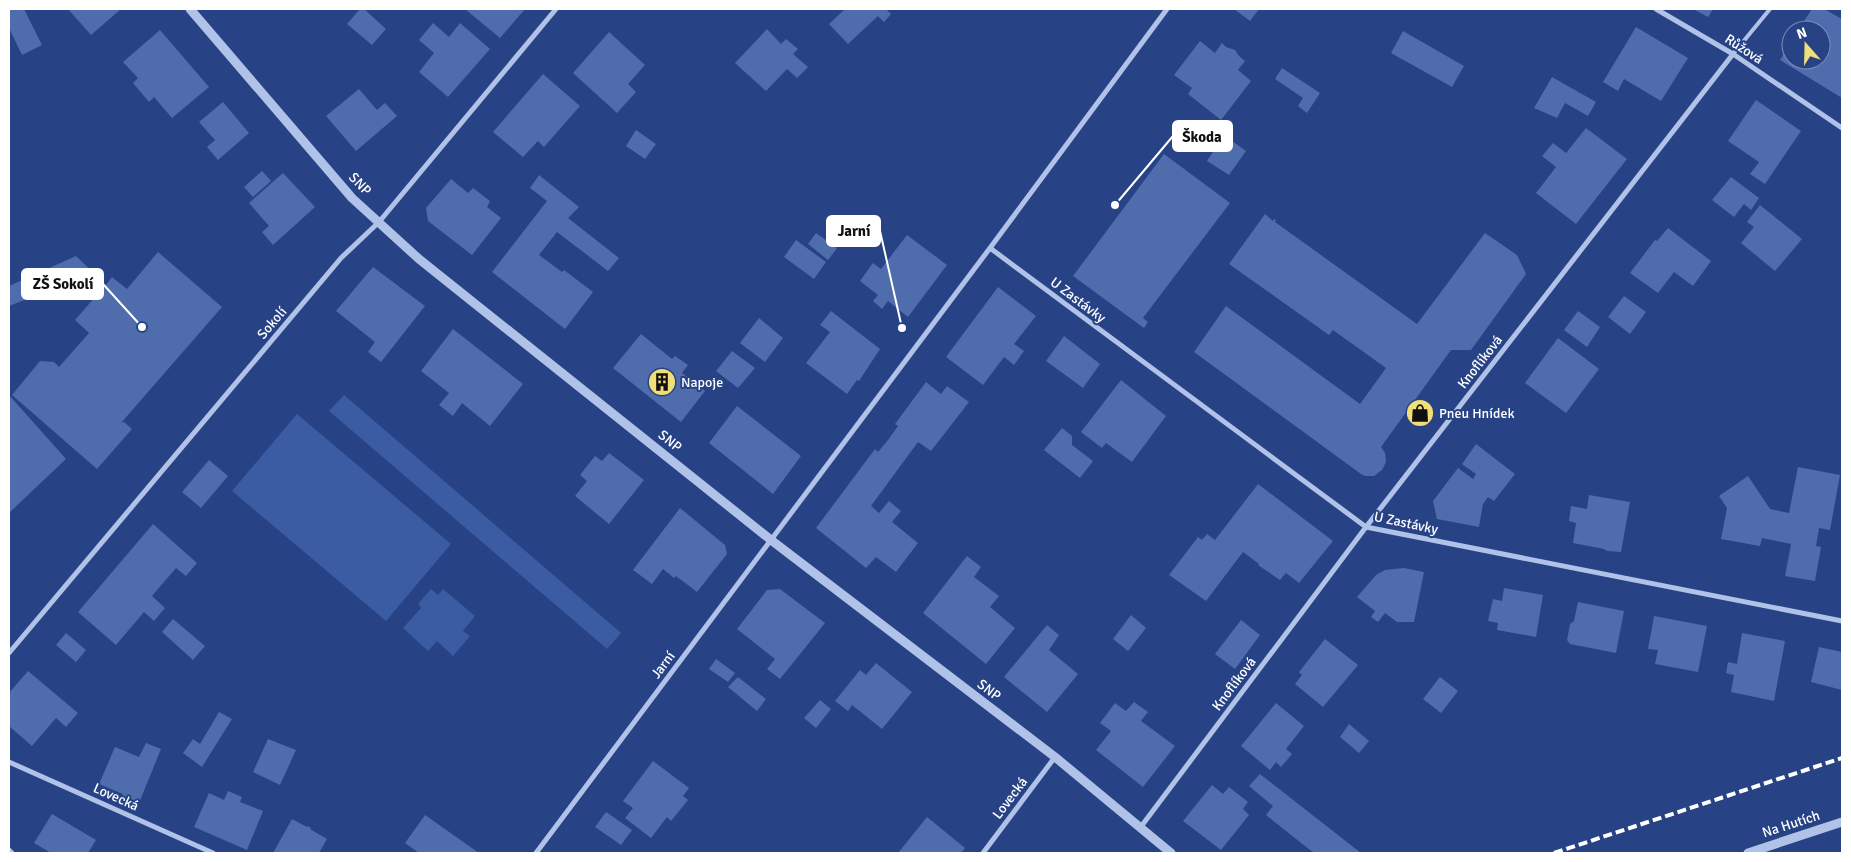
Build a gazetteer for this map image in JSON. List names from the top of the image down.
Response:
{
  "streets": {
    "street": [
      "Růžová",
      "SNP",
      "U Zastávky",
      "Sokolí",
      "Knoflíková",
      "Jarní",
      "Lovecká",
      "Na Hutích"
    ]
  },
  "crossings": [
    ["Růžová", "Knoflíková"],
    ["SNP", "Sokolí"],
    ["SNP", "Knoflíková"],
    ["SNP", "Jarní"],
    ["SNP", "Lovecká"],
    ["U Zastávky", "Knoflíková"],
    ["U Zastávky", "Jarní"]
  ],
  "places": {
    "other": ["Škoda", "ZŠ Sokolí", "Jarní"],
    "building": ["Napoje"],
    "shop": ["Pneu Hnídek"]
  },
  "north": "top"
}
